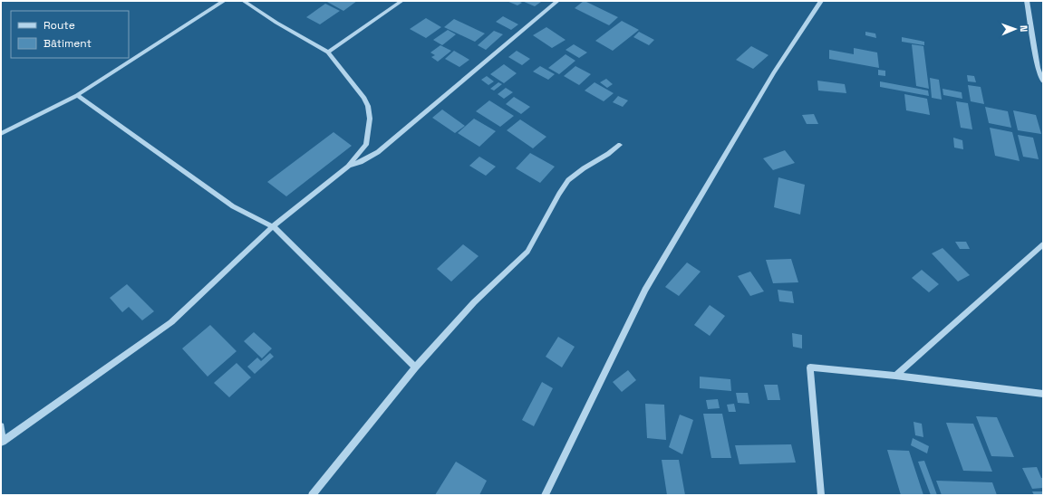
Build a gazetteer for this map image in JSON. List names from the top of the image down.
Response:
{
  "legend": ["Route", "Bâtiment"],
  "north": "right"
}
